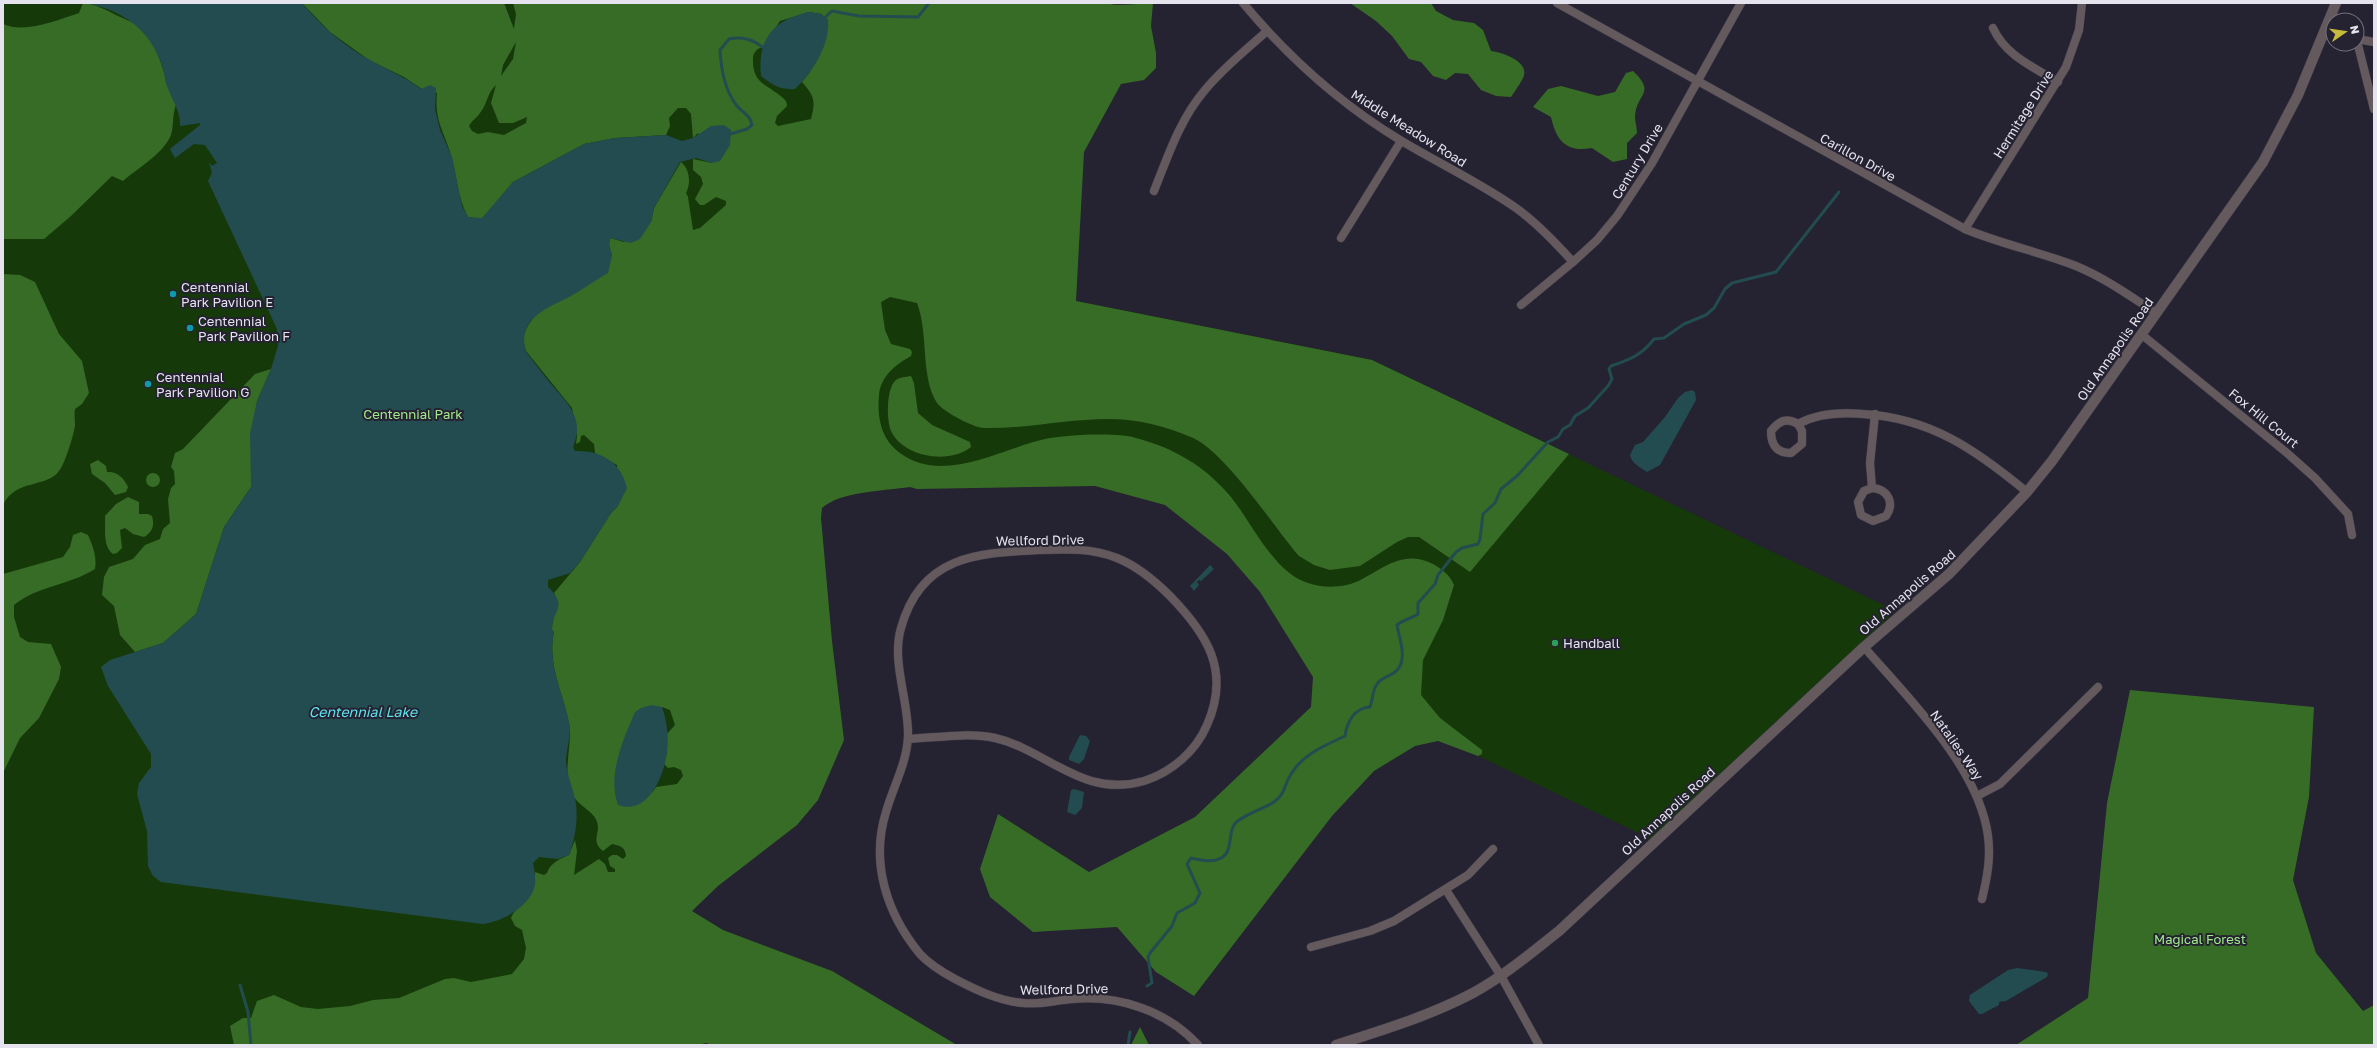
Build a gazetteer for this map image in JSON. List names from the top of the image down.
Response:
{
  "streets": {
    "street": [
      "Hermitage Drive",
      "Middle Meadow Road",
      "Carillon Drive",
      "Century Drive",
      "Old Annapolis Road",
      "Fox Hill Court",
      "Wellford Drive",
      "Natalies Way"
    ]
  },
  "crossings": [
    ["Hermitage Drive", "Carillon Drive"],
    ["Middle Meadow Road", "Century Drive"],
    ["Carillon Drive", "Century Drive"],
    ["Carillon Drive", "Old Annapolis Road"],
    ["Old Annapolis Road", "Fox Hill Court"],
    ["Old Annapolis Road", "Natalies Way"]
  ],
  "water": ["Centennial Lake"],
  "parks": ["Centennial Park", "Magical Forest"],
  "places": [
    "Centennial Park Pavilion E",
    "Centennial Park Pavilion F",
    "Centennial Park Pavilion G",
    "Handball"
  ],
  "north": "right"
}
